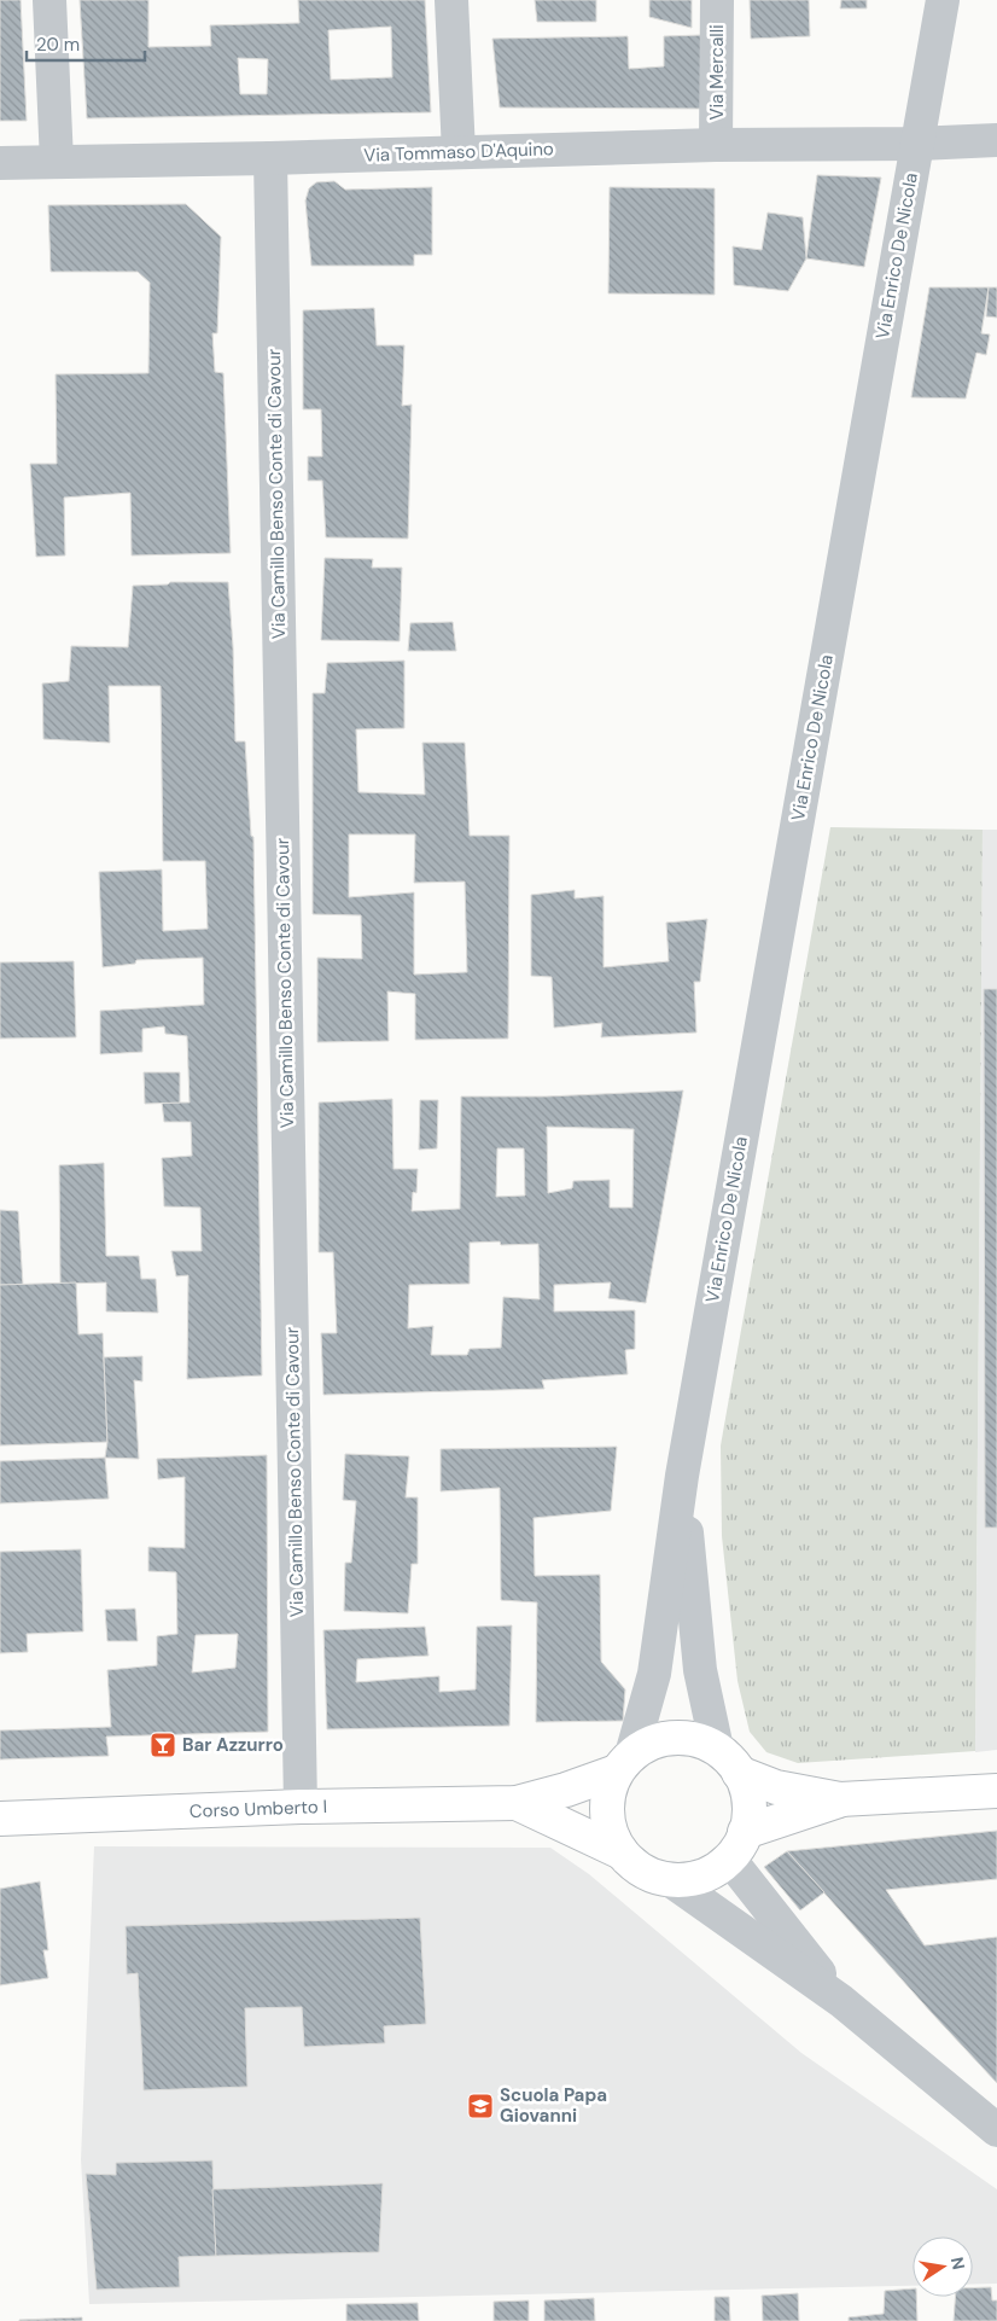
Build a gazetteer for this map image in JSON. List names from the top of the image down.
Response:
{
  "streets": {
    "main road": ["Corso Umberto I"],
    "street": [
      "Via Mercalli",
      "Via Tommaso D'Aquino",
      "Via Enrico De Nicola",
      "Via Camillo Benso Conte di Cavour"
    ]
  },
  "crossings": [
    ["Via Mercalli", "Via Tommaso D'Aquino"],
    ["Via Tommaso D'Aquino", "Via Enrico De Nicola"],
    ["Via Tommaso D'Aquino", "Via Camillo Benso Conte di Cavour"],
    ["Via Camillo Benso Conte di Cavour", "Corso Umberto I"]
  ],
  "places": {
    "bar": ["Bar Azzurro"],
    "school or university": ["Scuola Papa Giovanni"]
  },
  "scale_bar": "20 m",
  "north": "right"
}
